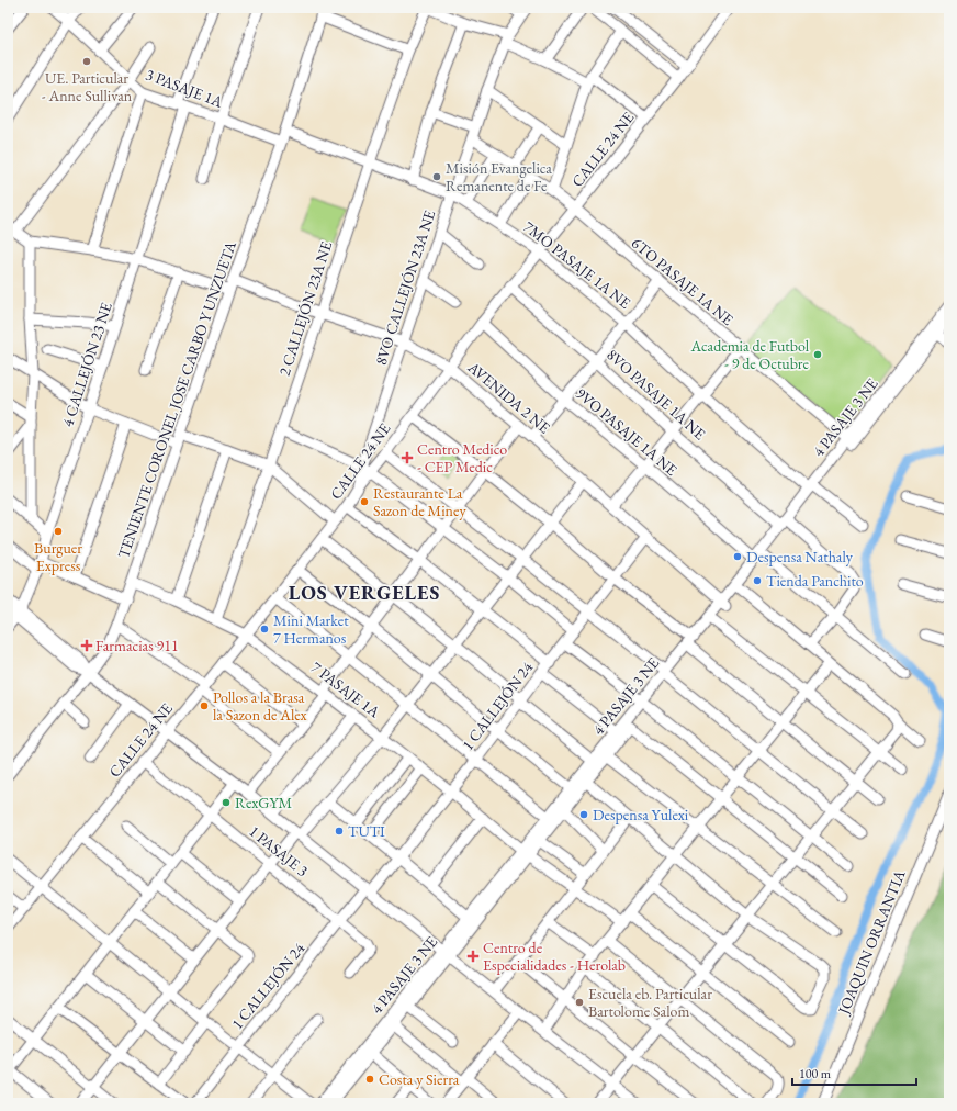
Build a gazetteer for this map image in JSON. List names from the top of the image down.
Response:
{
  "streets": {
    "street": [
      "3 PASAJE 1A",
      "CALLE 24 NE",
      "7MO PASAJE 1A NE",
      "6TO PASAJE 1A NE",
      "8VO CALLEJÓN 23A NE",
      "2 CALLEJÓN 23A NE",
      "4 CALLEJÓN 23 NE",
      "8VO PASAJE 1A NE",
      "AVENIDA 2 NE",
      "TENIENTE CORONEL JOSE CARBO Y UNZUETA",
      "4 PASAJE 3 NE",
      "9VO PASAJE 1A NE",
      "7 PASAJE 1A",
      "1 CALLEJÓN 24",
      "1 PASAJE 3",
      "JOAQUIN ORRANTIA"
    ]
  },
  "crossings": [
    ["3 PASAJE 1A", "4 CALLEJÓN 23 NE"],
    ["3 PASAJE 1A", "TENIENTE CORONEL JOSE CARBO Y UNZUETA"],
    ["CALLE 24 NE", "7MO PASAJE 1A NE"],
    ["CALLE 24 NE", "6TO PASAJE 1A NE"],
    ["CALLE 24 NE", "8VO CALLEJÓN 23A NE"],
    ["CALLE 24 NE", "8VO PASAJE 1A NE"],
    ["CALLE 24 NE", "AVENIDA 2 NE"],
    ["CALLE 24 NE", "9VO PASAJE 1A NE"],
    ["CALLE 24 NE", "7 PASAJE 1A"],
    ["CALLE 24 NE", "1 PASAJE 3"],
    ["7MO PASAJE 1A NE", "8VO CALLEJÓN 23A NE"],
    ["7MO PASAJE 1A NE", "2 CALLEJÓN 23A NE"],
    ["7MO PASAJE 1A NE", "TENIENTE CORONEL JOSE CARBO Y UNZUETA"],
    ["7MO PASAJE 1A NE", "4 PASAJE 3 NE"],
    ["6TO PASAJE 1A NE", "8VO CALLEJÓN 23A NE"],
    ["6TO PASAJE 1A NE", "4 PASAJE 3 NE"],
    ["8VO CALLEJÓN 23A NE", "AVENIDA 2 NE"],
    ["2 CALLEJÓN 23A NE", "AVENIDA 2 NE"],
    ["2 CALLEJÓN 23A NE", "7 PASAJE 1A"],
    ["4 CALLEJÓN 23 NE", "AVENIDA 2 NE"],
    ["8VO PASAJE 1A NE", "4 PASAJE 3 NE"],
    ["AVENIDA 2 NE", "TENIENTE CORONEL JOSE CARBO Y UNZUETA"],
    ["AVENIDA 2 NE", "4 PASAJE 3 NE"],
    ["AVENIDA 2 NE", "1 CALLEJÓN 24"],
    ["TENIENTE CORONEL JOSE CARBO Y UNZUETA", "7 PASAJE 1A"],
    ["4 PASAJE 3 NE", "9VO PASAJE 1A NE"],
    ["4 PASAJE 3 NE", "7 PASAJE 1A"],
    ["7 PASAJE 1A", "1 CALLEJÓN 24"],
    ["1 CALLEJÓN 24", "1 PASAJE 3"]
  ],
  "districts": ["LOS VERGELES"],
  "places": {
    "other": [
      "UE. Particular - Anne Sullivan",
      "Misión Evangelica Remanente de Fe",
      "Academia de Futbol - 9 de Octubre",
      "Restaurante La Sazon de Miney",
      "Burguer Express",
      "Despensa Nathaly",
      "Tienda Panchito",
      "Mini Market 7 Hermanos",
      "Pollos a la Brasa la Sazon de Alex",
      "RexGYM",
      "Despensa Yulexi",
      "TUTI",
      "Escuela eb. Particular Bartolome Salom",
      "Costa y Sierra"
    ],
    "health": ["Centro Medico - CEP Medic", "Farmacias 911", "Centro de Especialidades - Herolab"]
  },
  "scale_bar": "100 m"
}
